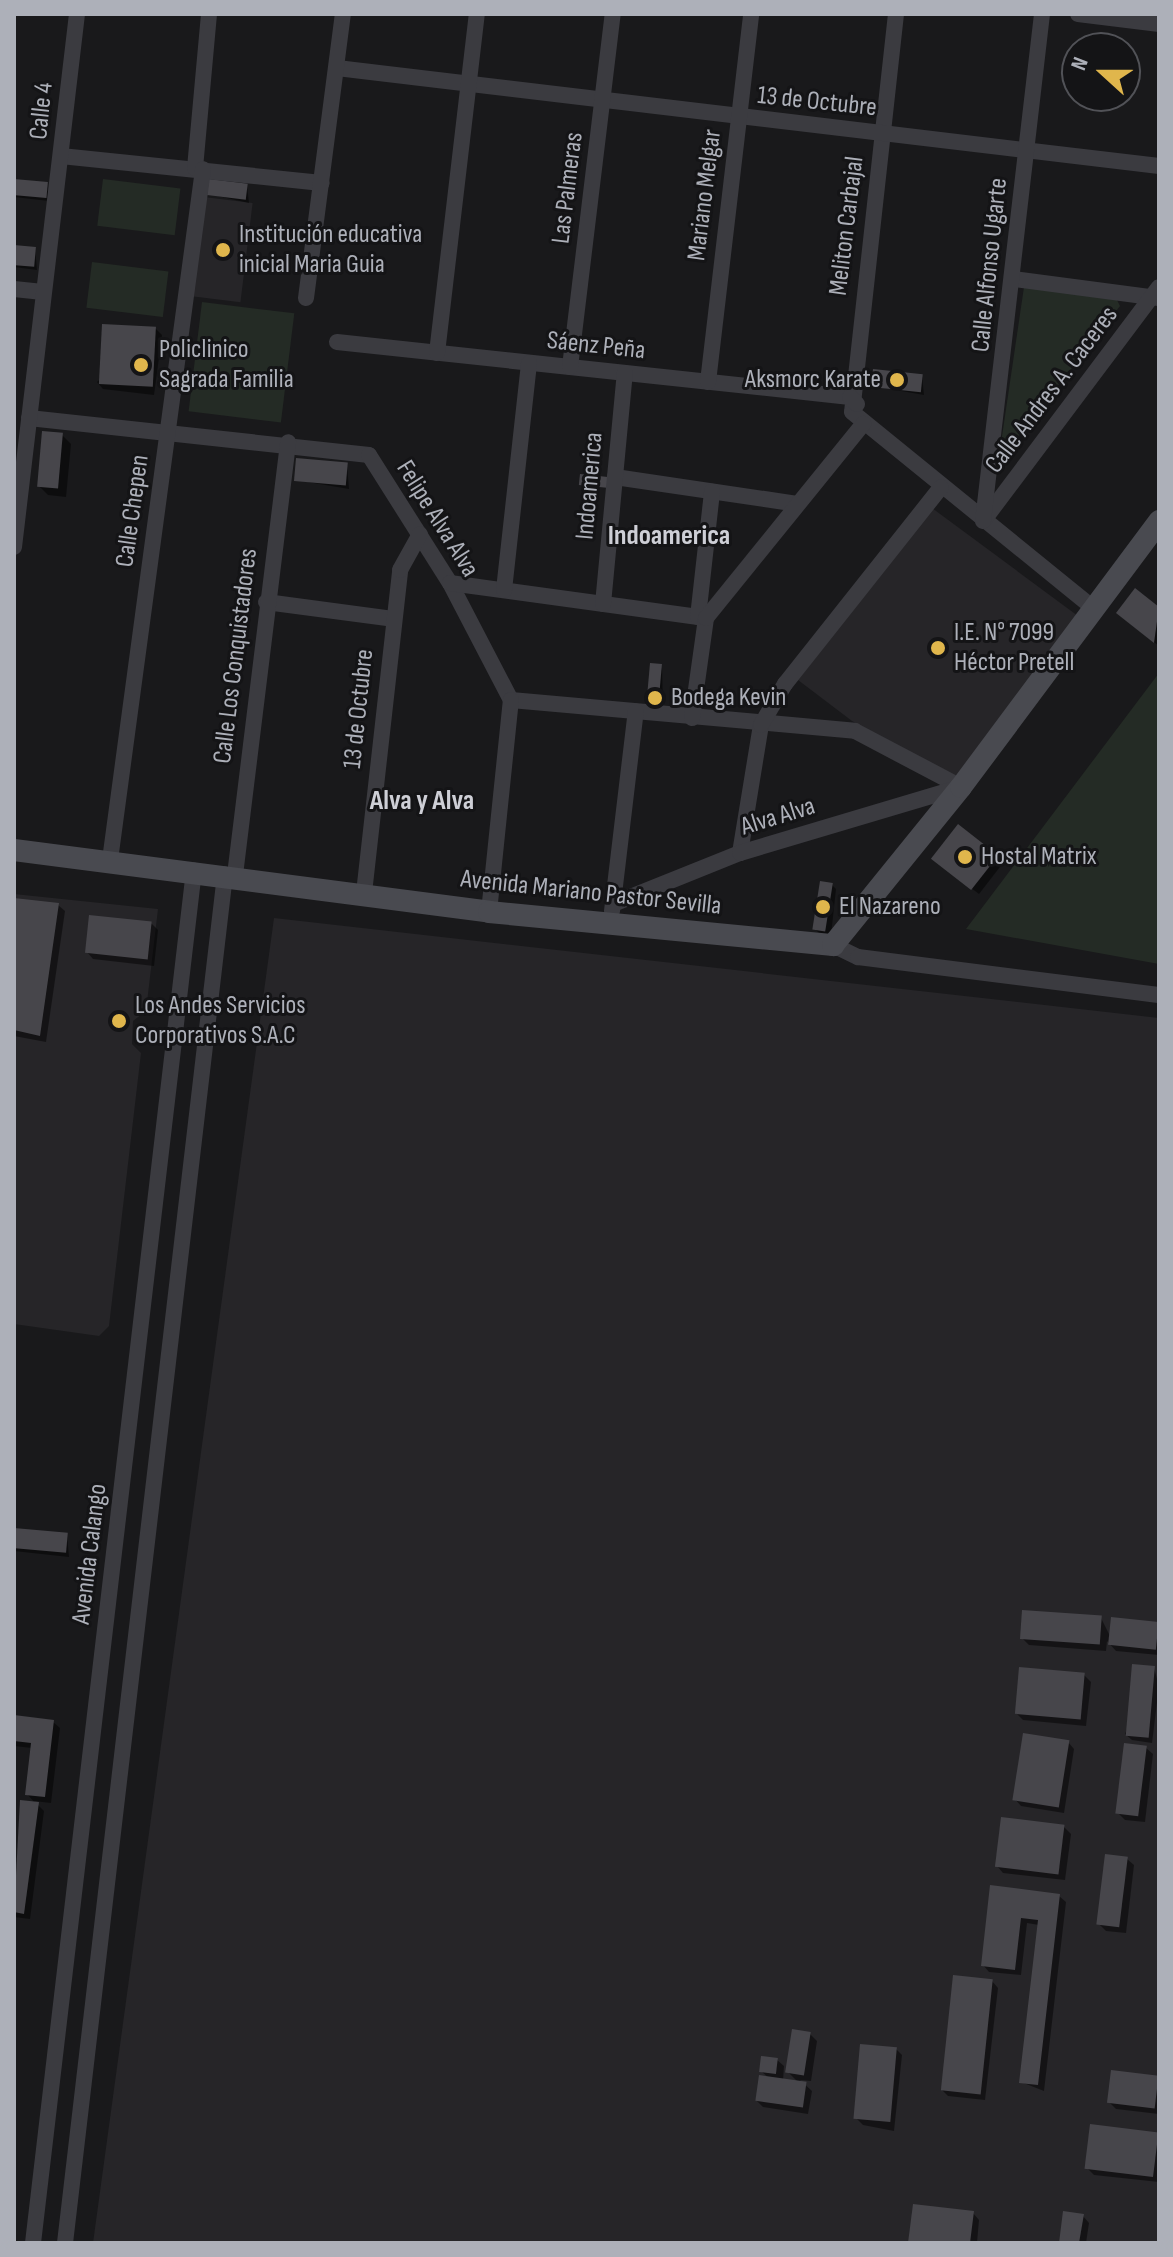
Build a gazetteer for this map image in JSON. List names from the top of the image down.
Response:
{
  "streets": {
    "street": [
      "13 de Octubre",
      "Calle 4",
      "Las Palmeras",
      "Mariano Melgar",
      "Meliton Carbajal",
      "Calle Alfonso Ugarte",
      "Sáenz Peña",
      "Calle Andres A. Caceres",
      "Indoamerica",
      "Calle Chepen",
      "Felipe Alva Alva",
      "Calle Los Conquistadores",
      "Alva Alva",
      "Avenida Mariano Pastor Sevilla",
      "Avenida Calango"
    ]
  },
  "crossings": [
    ["13 de Octubre", "Las Palmeras"],
    ["13 de Octubre", "Mariano Melgar"],
    ["13 de Octubre", "Meliton Carbajal"],
    ["13 de Octubre", "Calle Alfonso Ugarte"],
    ["13 de Octubre", "Felipe Alva Alva"],
    ["13 de Octubre", "Avenida Mariano Pastor Sevilla"],
    ["Calle 4", "Felipe Alva Alva"],
    ["Las Palmeras", "Sáenz Peña"],
    ["Mariano Melgar", "Sáenz Peña"],
    ["Meliton Carbajal", "Sáenz Peña"],
    ["Calle Alfonso Ugarte", "Calle Andres A. Caceres"],
    ["Sáenz Peña", "Indoamerica"],
    ["Calle Chepen", "Felipe Alva Alva"],
    ["Calle Chepen", "Avenida Mariano Pastor Sevilla"],
    ["Felipe Alva Alva", "Calle Los Conquistadores"],
    ["Calle Los Conquistadores", "Avenida Mariano Pastor Sevilla"],
    ["Calle Los Conquistadores", "Avenida Calango"],
    ["Alva Alva", "Avenida Mariano Pastor Sevilla"],
    ["Avenida Mariano Pastor Sevilla", "Avenida Calango"]
  ],
  "districts": ["Indoamerica", "Alva y Alva"],
  "places": [
    "Institución educativa inicial Maria Guia",
    "Policlinico Sagrada Familia",
    "Aksmorc Karate",
    "I.E. N° 7099 Héctor Pretell",
    "Bodega Kevin",
    "Hostal Matrix",
    "El Nazareno",
    "Los Andes Servicios Corporativos S.A.C"
  ],
  "north": "left"
}
